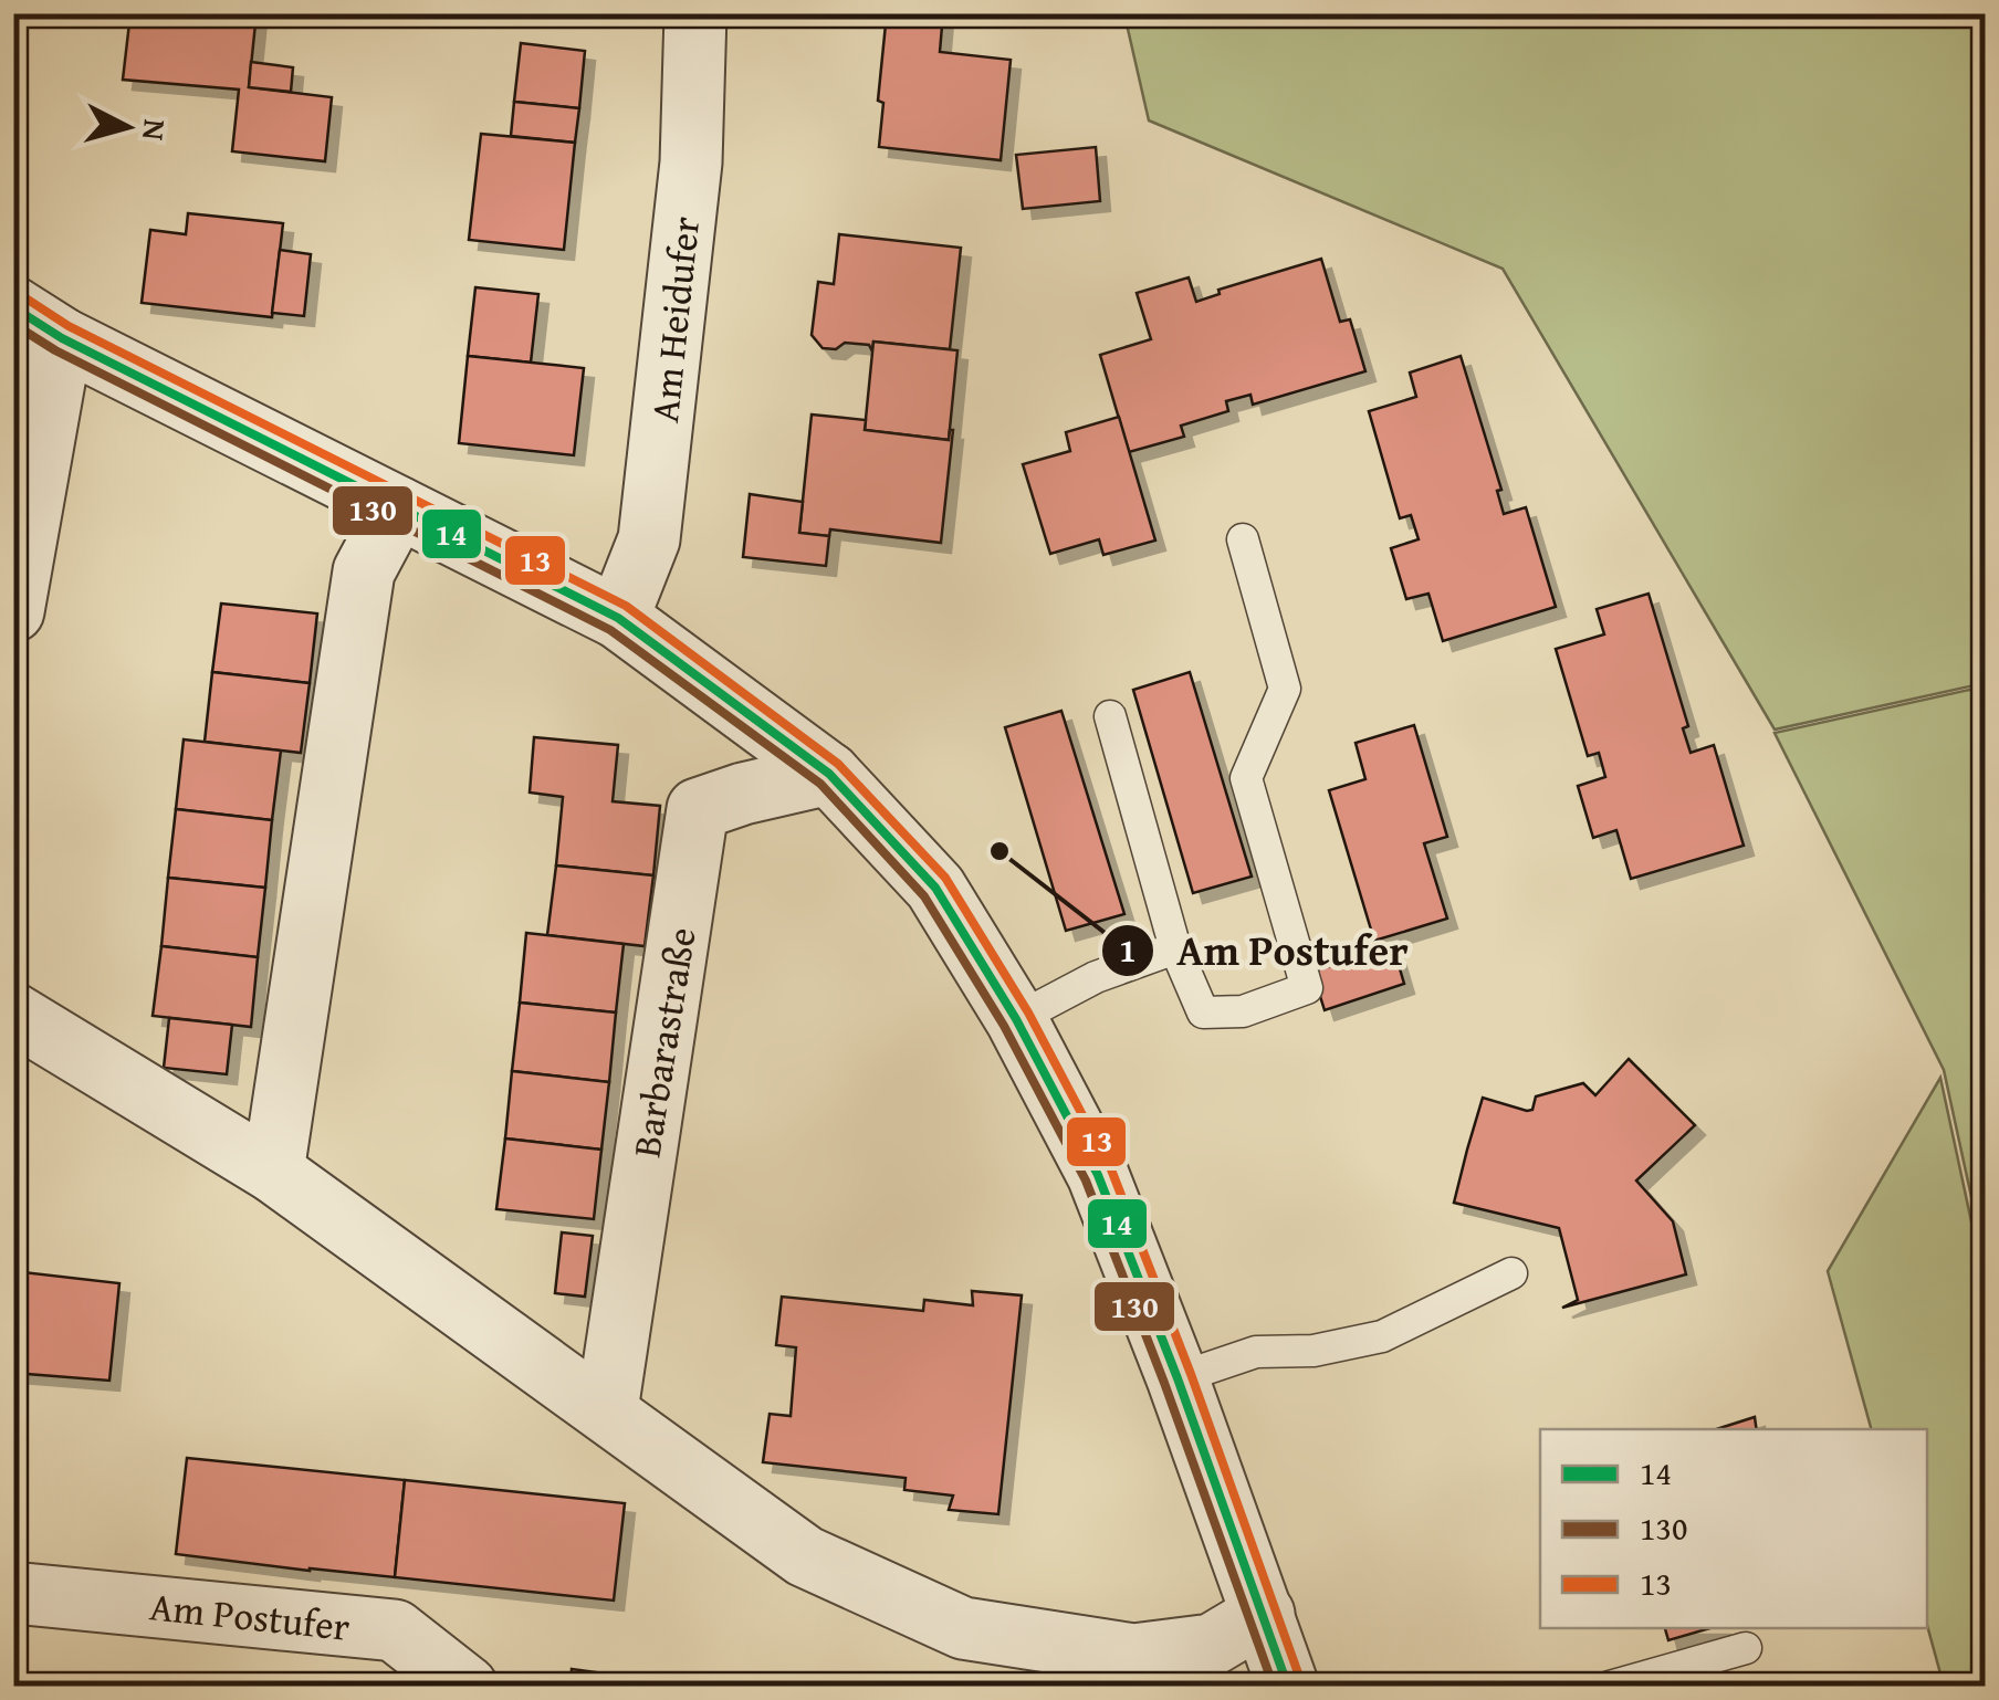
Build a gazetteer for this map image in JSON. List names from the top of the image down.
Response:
{
  "streets": {
    "street": ["Am Heidufer", "Barbarastraße", "Am Postufer"]
  },
  "places": ["Am Postufer"],
  "lines": ["transit line 13", "transit line 14", "transit line 130"],
  "legend": ["14", "130", "13"],
  "north": "right"
}
